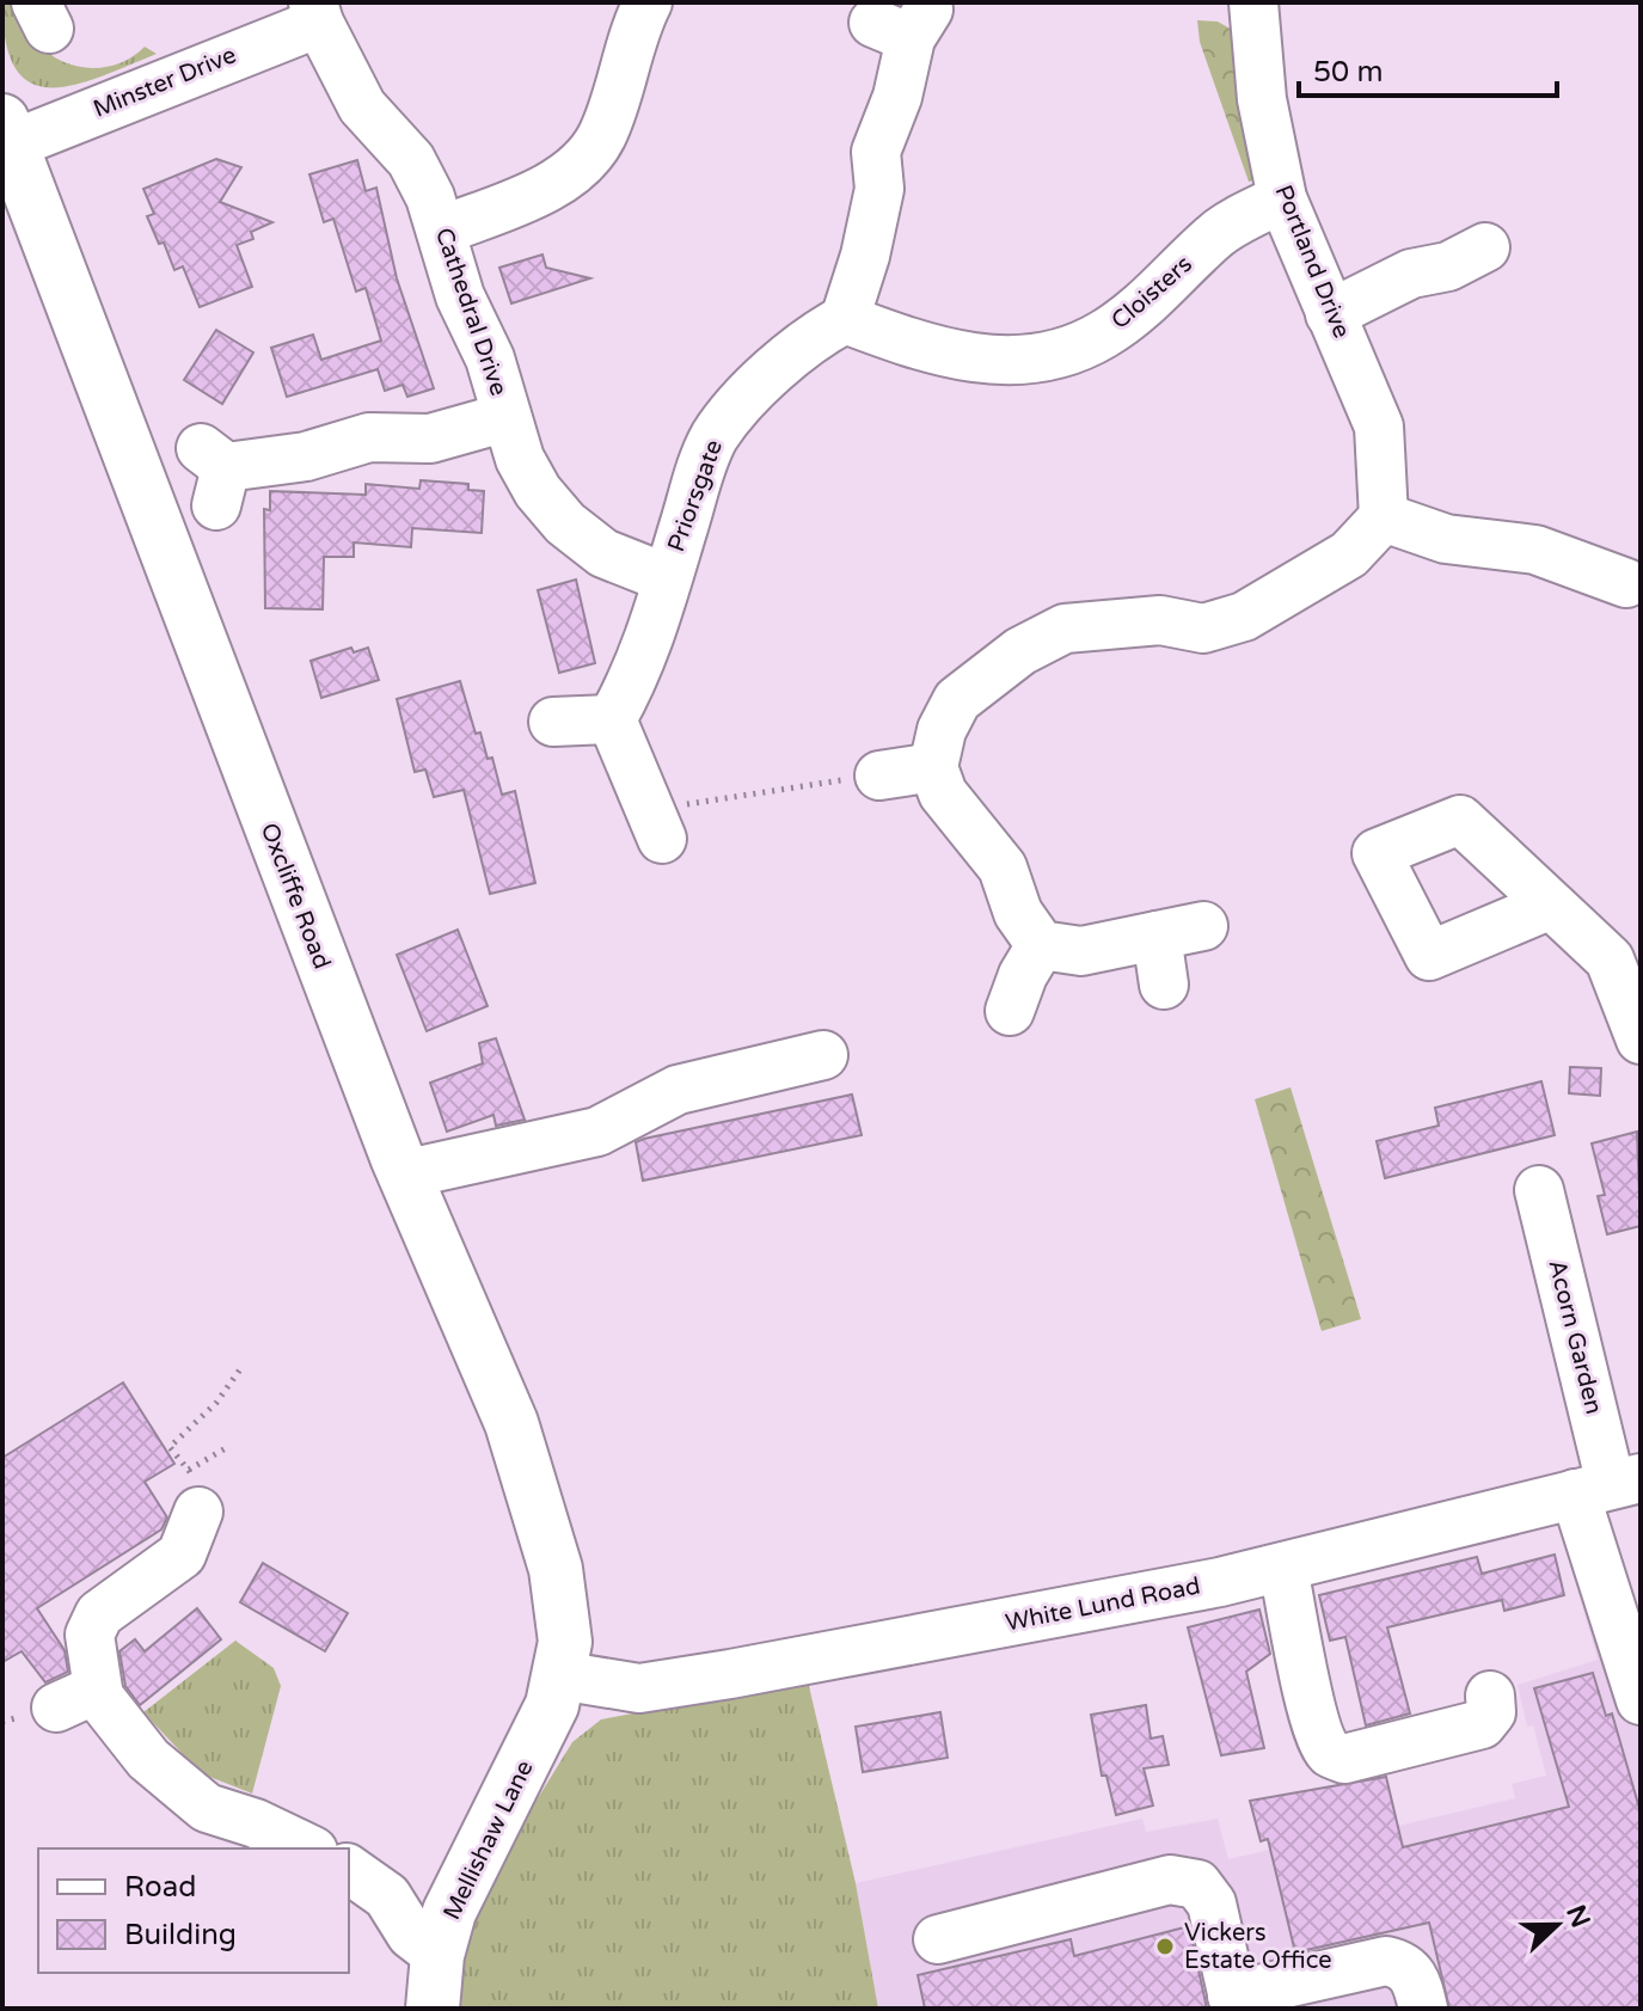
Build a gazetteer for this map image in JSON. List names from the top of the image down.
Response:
{
  "streets": {
    "main road": ["Oxcliffe Road", "Mellishaw Lane"],
    "street": [
      "Minster Drive",
      "Portland Drive",
      "Cloisters",
      "Cathedral Drive",
      "Priorsgate",
      "Acorn Garden",
      "White Lund Road"
    ]
  },
  "crossings": [
    ["Minster Drive", "Cathedral Drive"],
    ["Minster Drive", "Oxcliffe Road"],
    ["Portland Drive", "Cloisters"],
    ["Cloisters", "Priorsgate"],
    ["Cathedral Drive", "Priorsgate"],
    ["Oxcliffe Road", "White Lund Road"],
    ["Oxcliffe Road", "Mellishaw Lane"],
    ["Acorn Garden", "White Lund Road"],
    ["White Lund Road", "Mellishaw Lane"]
  ],
  "places": ["Vickers Estate Office"],
  "legend": ["Road", "Building"],
  "scale_bar": "50 m",
  "north": "right"
}
